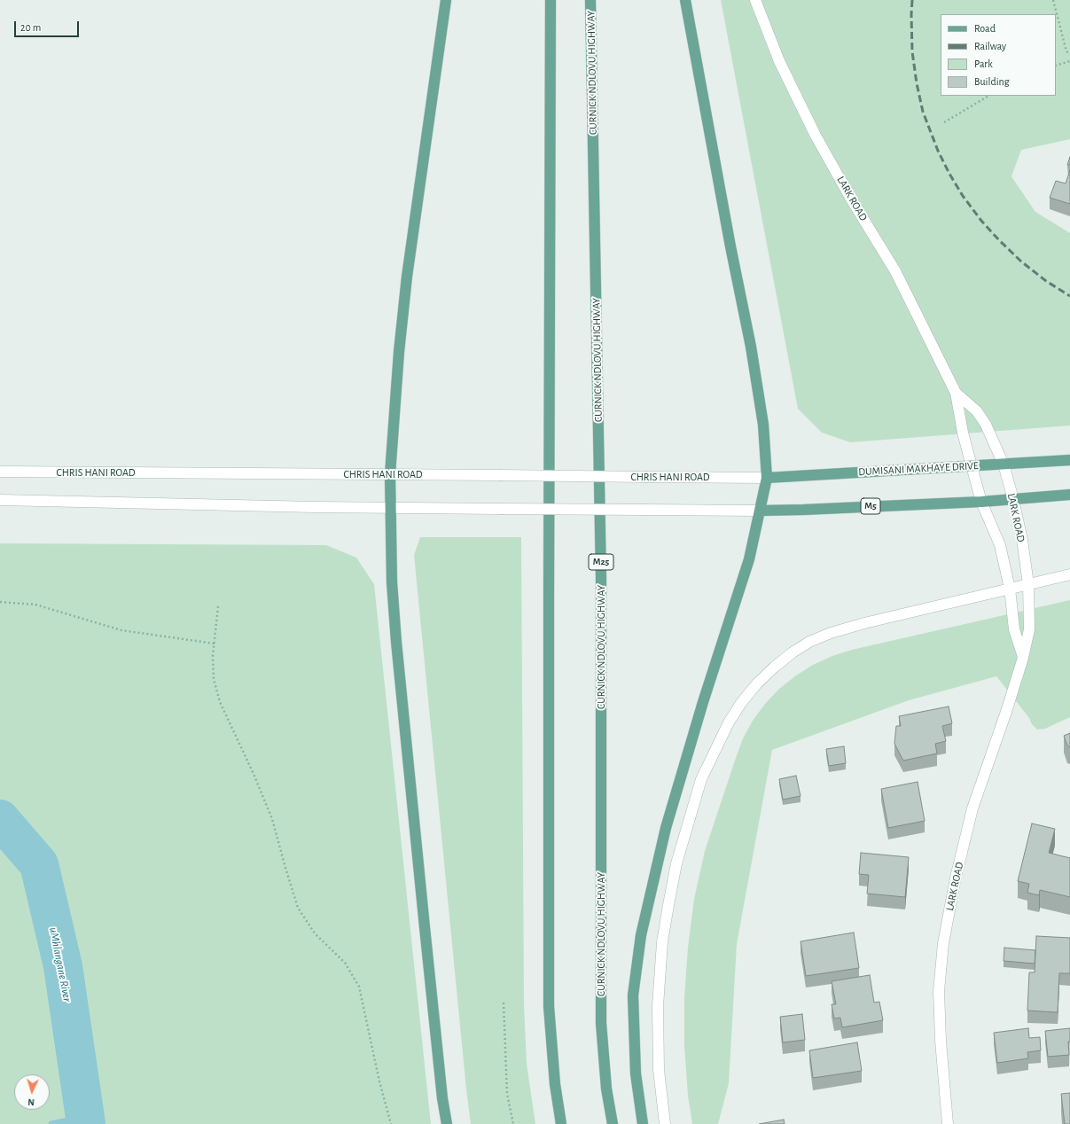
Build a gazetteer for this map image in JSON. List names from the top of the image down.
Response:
{
  "streets": {
    "main road": [
      "CURNICK NDLOVU HIGHWAY",
      "LARK ROAD",
      "DUMISANI MAKHAYE DRIVE",
      "CHRIS HANI ROAD",
      "M5",
      "M25"
    ]
  },
  "crossings": [
    ["LARK ROAD", "DUMISANI MAKHAYE DRIVE"],
    ["LARK ROAD", "M5"],
    ["DUMISANI MAKHAYE DRIVE", "CHRIS HANI ROAD"]
  ],
  "water": ["uMhlangane River"],
  "legend": [
    "Road",
    "Railway",
    "Park",
    "Building"
  ],
  "scale_bar": "20 m",
  "north": "bottom"
}
